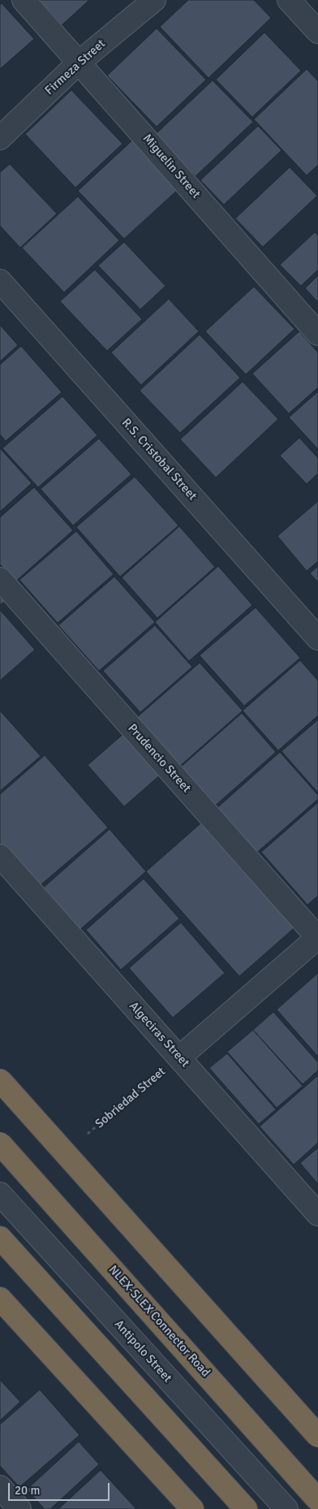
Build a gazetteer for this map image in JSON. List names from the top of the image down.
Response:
{
  "streets": {
    "highway": ["NLEX-SLEX Connector Road"],
    "street": [
      "Firmeza Street",
      "Miguelin Street",
      "R.S. Cristobal Street",
      "Prudencio Street",
      "Algeciras Street",
      "Antipolo Street"
    ],
    "path": ["Sobriedad Street"]
  },
  "crossings": [
    ["Firmeza Street", "Miguelin Street"],
    ["Algeciras Street", "Sobriedad Street"]
  ],
  "scale_bar": "20 m"
}
